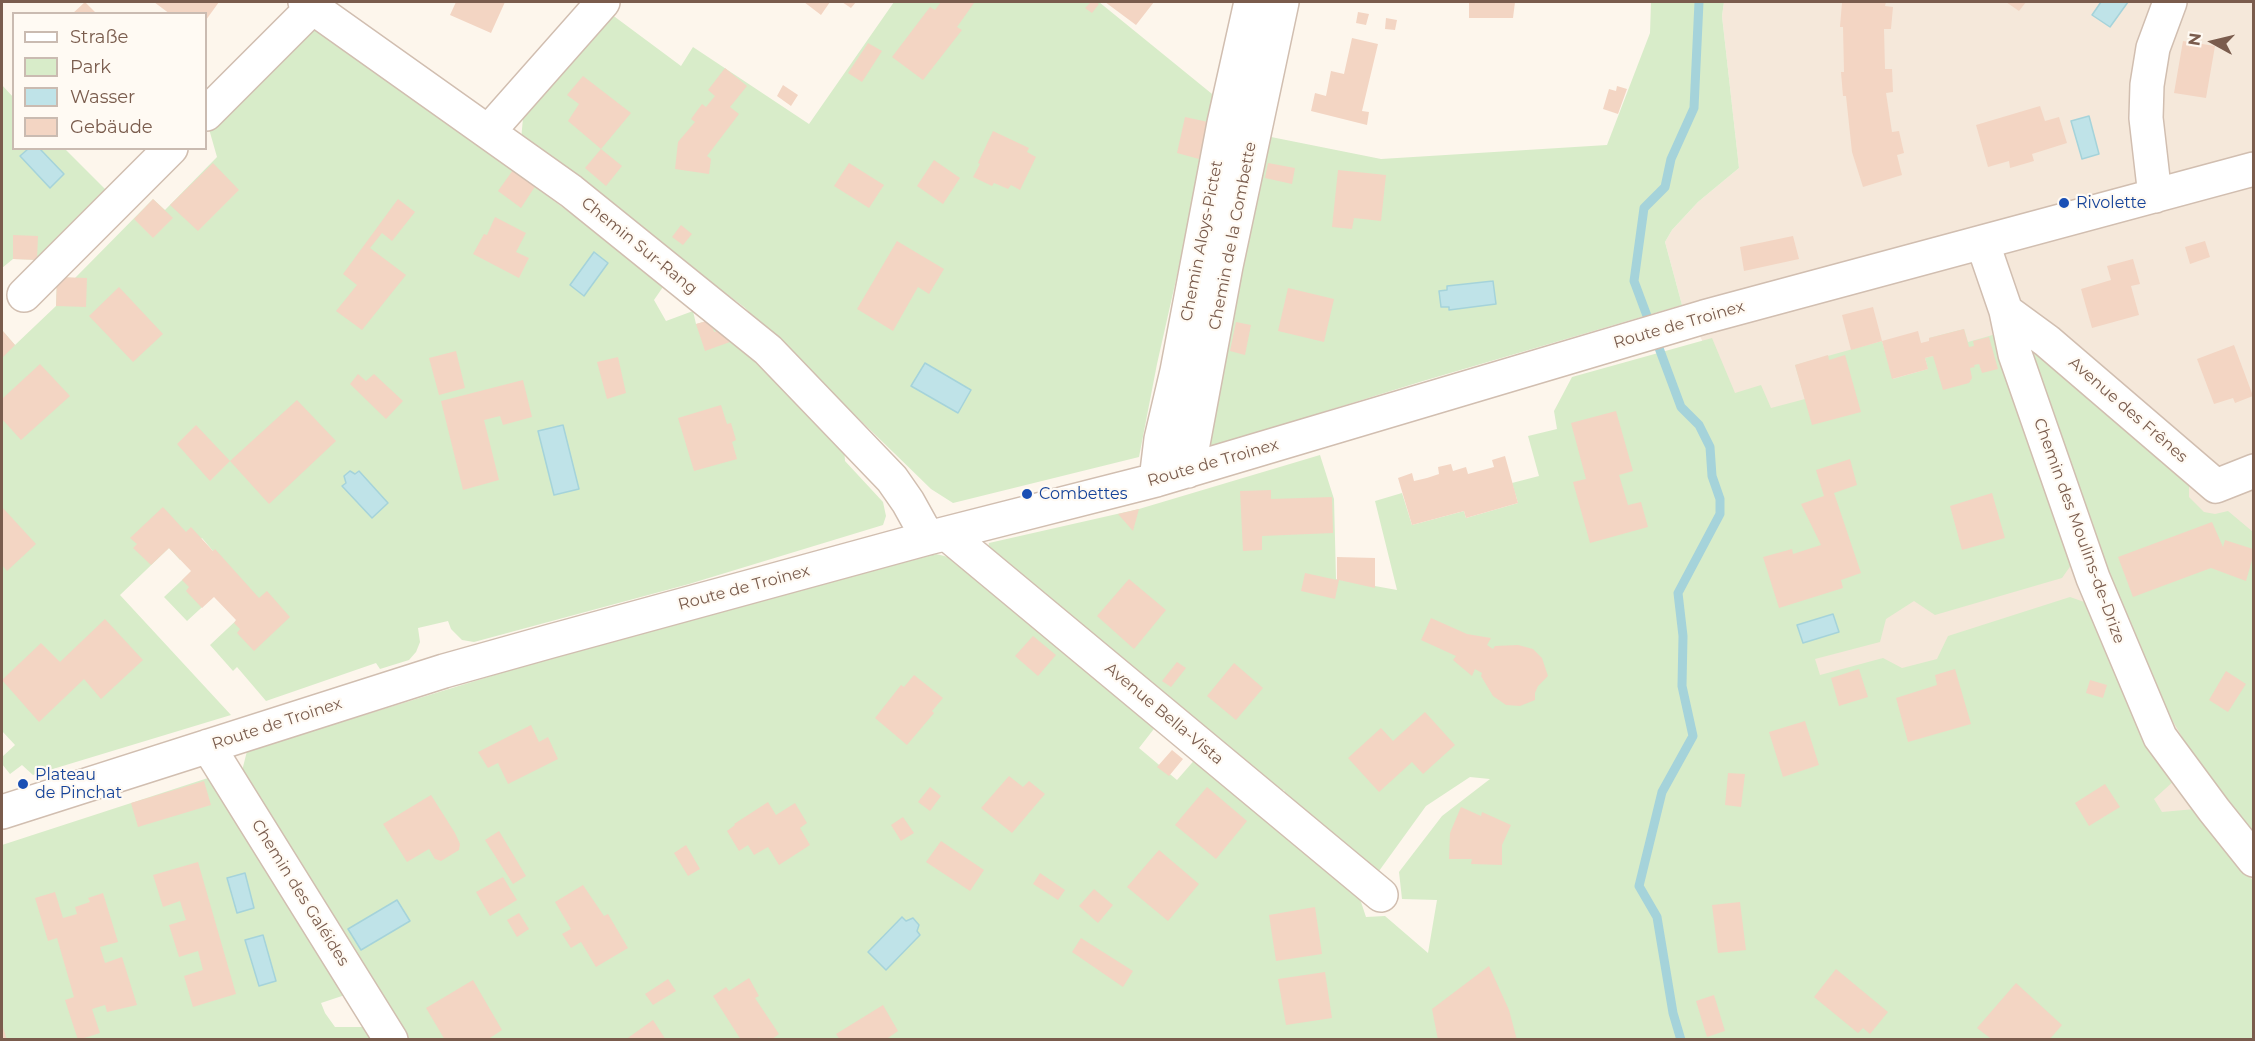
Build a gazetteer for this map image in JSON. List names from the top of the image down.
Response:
{
  "streets": {
    "street": [
      "Chemin de la Combette",
      "Chemin Aloys-Pictet",
      "Chemin Sur-Rang",
      "Route de Troinex",
      "Avenue des Frênes",
      "Chemin des Moulins-de-Drize",
      "Avenue Bella-Vista",
      "Chemin des Galéides"
    ]
  },
  "crossings": [
    ["Chemin de la Combette", "Route de Troinex"],
    ["Chemin Aloys-Pictet", "Route de Troinex"],
    ["Chemin Sur-Rang", "Route de Troinex"],
    ["Chemin Sur-Rang", "Avenue Bella-Vista"],
    ["Route de Troinex", "Chemin des Moulins-de-Drize"],
    ["Route de Troinex", "Avenue Bella-Vista"],
    ["Route de Troinex", "Chemin des Galéides"],
    ["Avenue des Frênes", "Chemin des Moulins-de-Drize"]
  ],
  "places": ["Rivolette", "Combettes", "Plateau de Pinchat"],
  "legend": [
    "Straße",
    "Park",
    "Wasser",
    "Gebäude"
  ],
  "north": "left"
}
